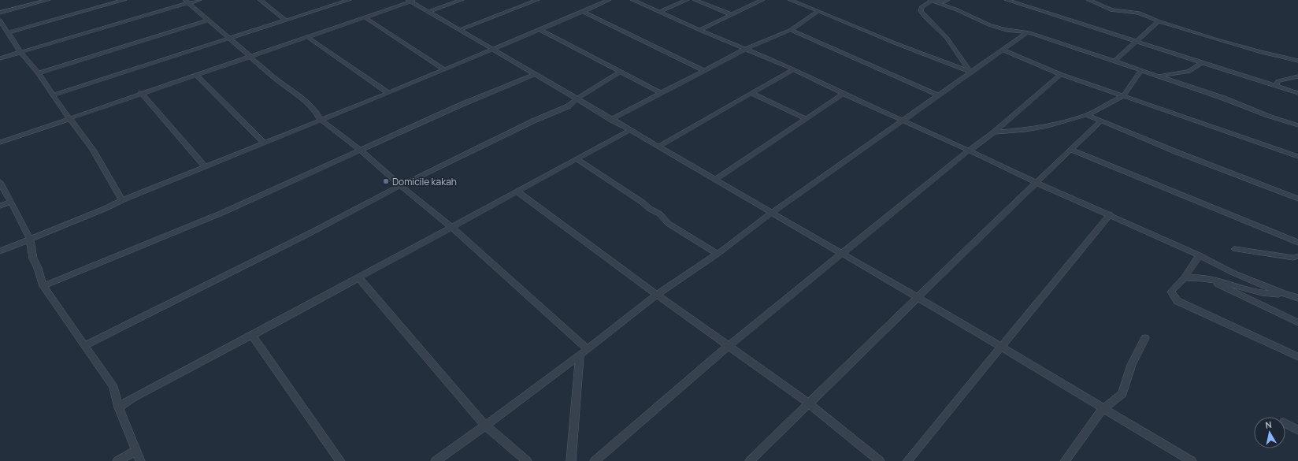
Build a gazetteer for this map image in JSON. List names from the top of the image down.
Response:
{
  "places": ["Domicile kakah"],
  "north": "top"
}
